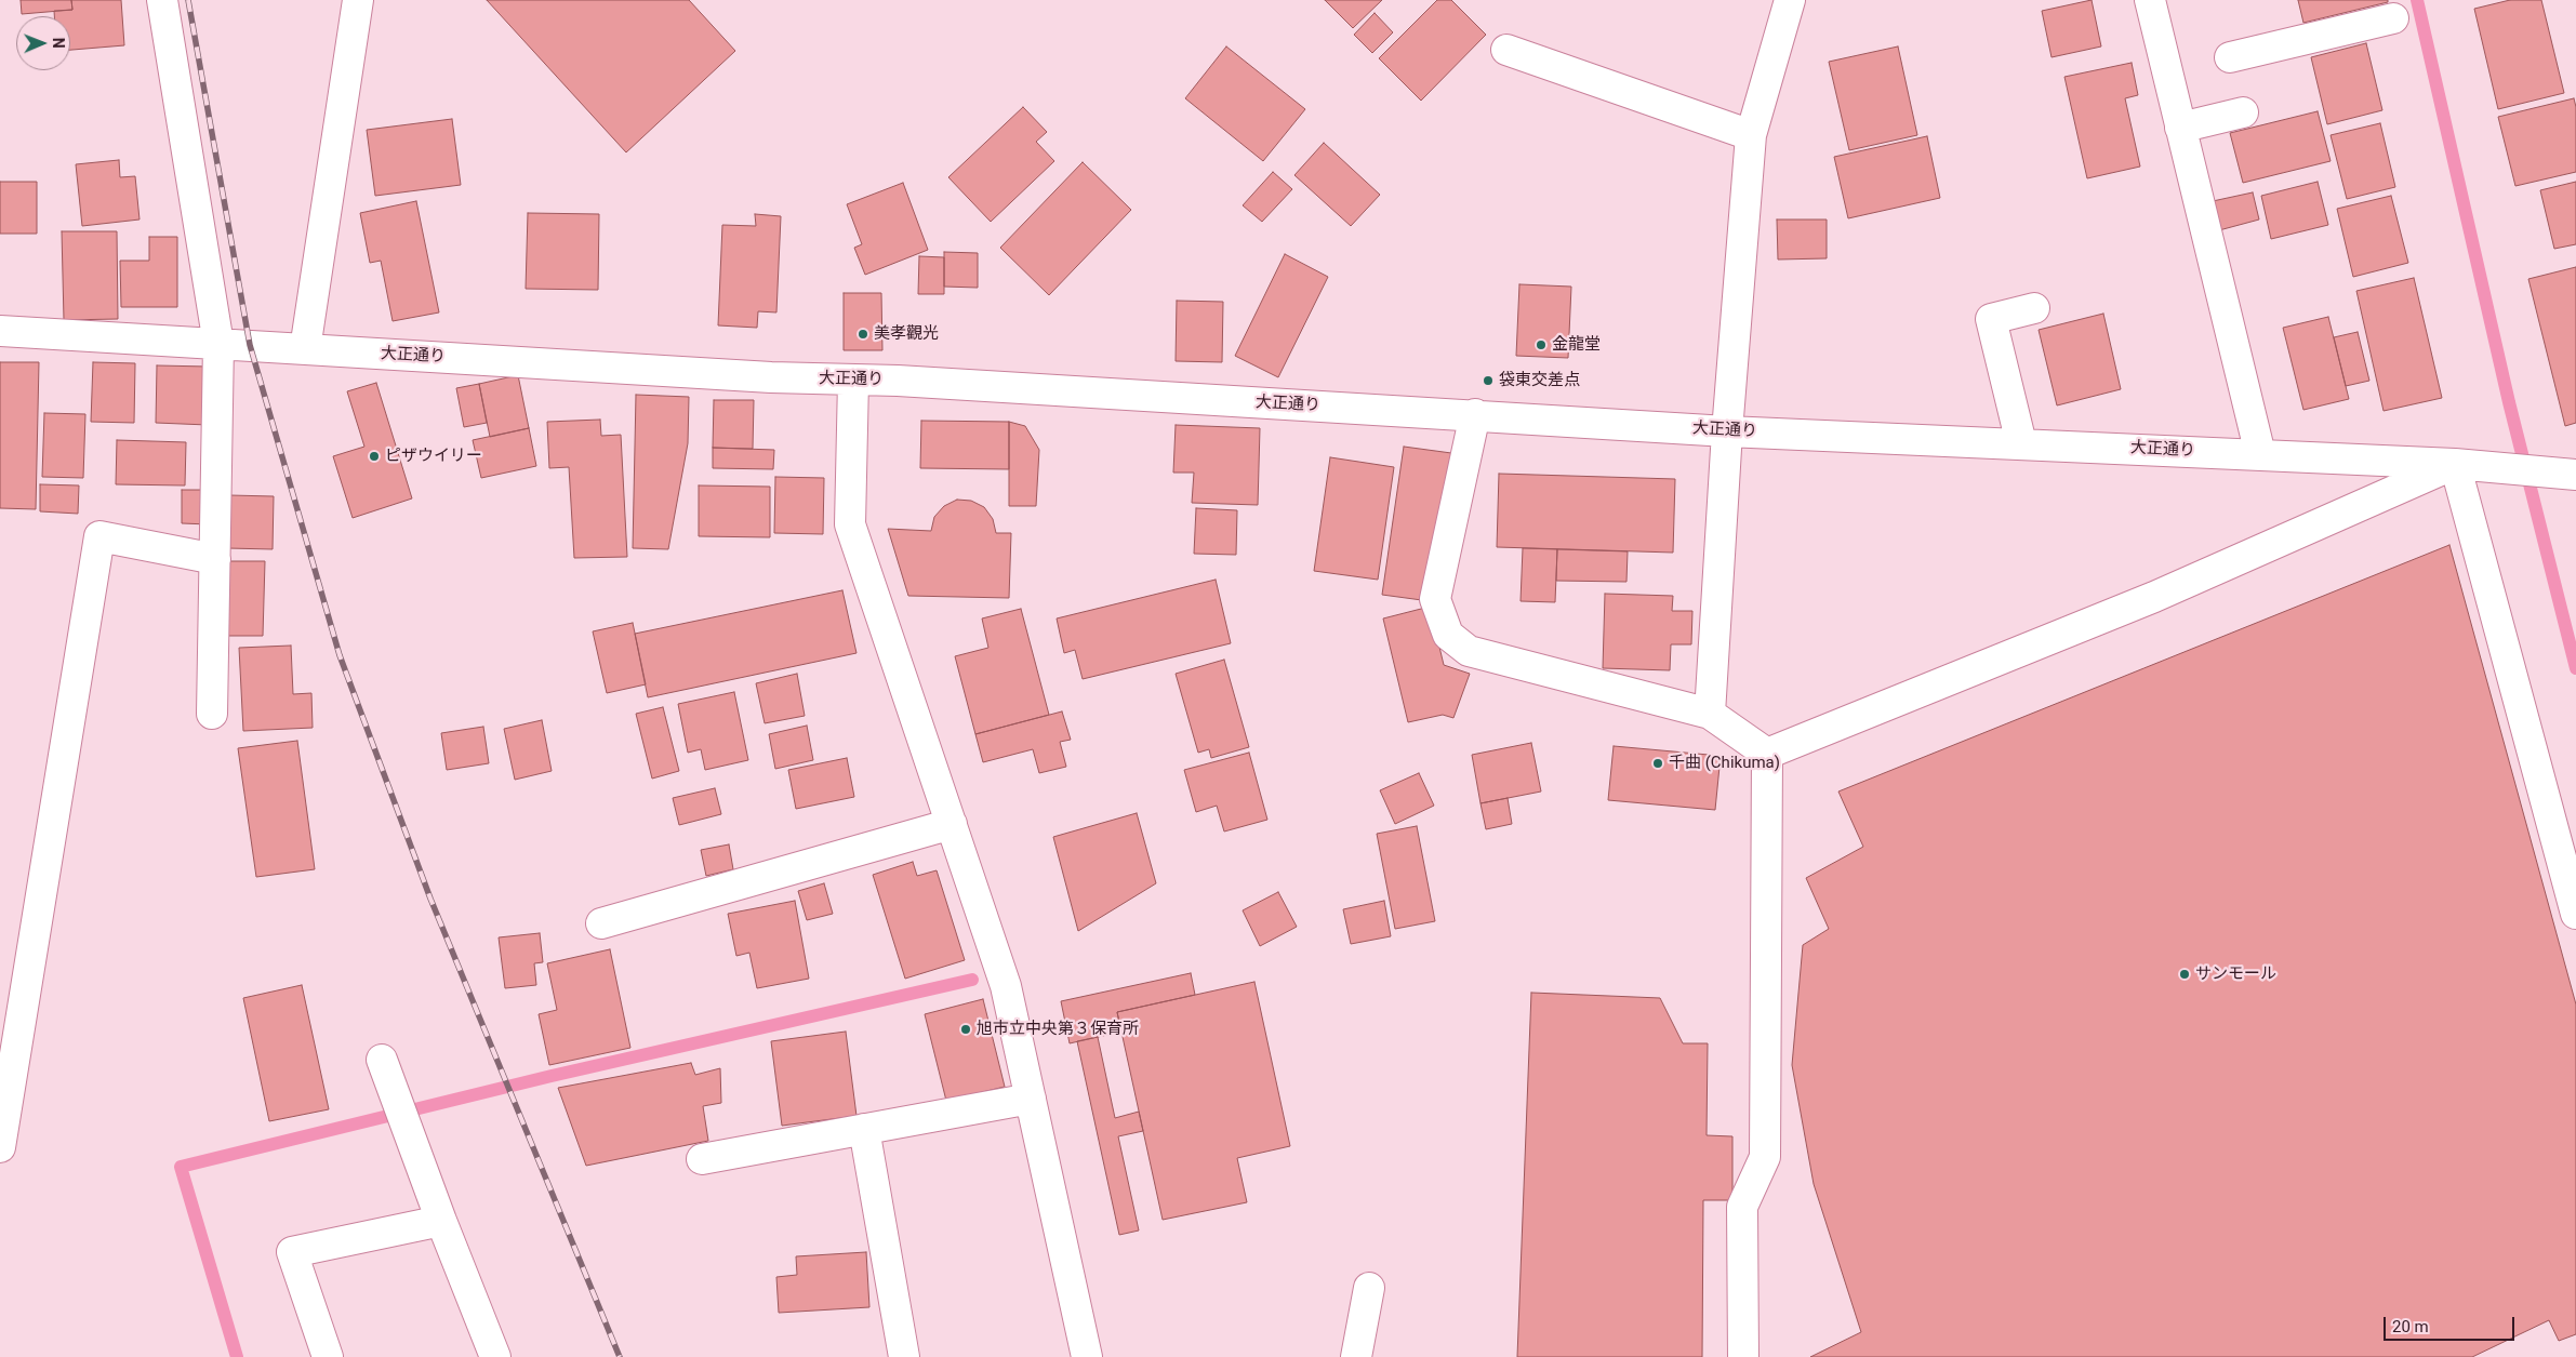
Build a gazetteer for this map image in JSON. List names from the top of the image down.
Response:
{
  "streets": {
    "street": ["大正通り"]
  },
  "places": [
    "美孝觀光",
    "金龍堂",
    "袋東交差点",
    "ピザウイリー",
    "千曲 (Chikuma)",
    "サンモール",
    "旭市立中央第３保育所"
  ],
  "scale_bar": "20 m",
  "north": "right"
}
